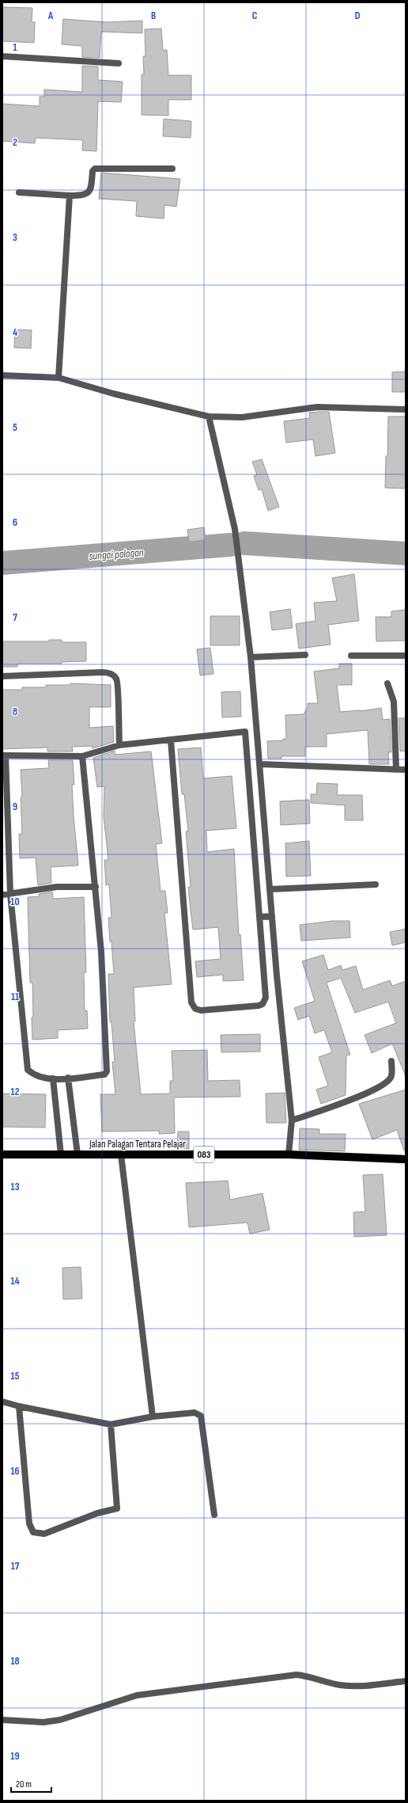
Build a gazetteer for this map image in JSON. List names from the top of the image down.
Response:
{
  "streets": {
    "main road": ["Jalan Palagan Tentara Pelajar", "083"]
  },
  "water": ["sungai palagan"],
  "scale_bar": "20 m",
  "grid": {
    "columns": [
      "A",
      "B",
      "C",
      "D"
    ],
    "rows": [
      "1",
      "2",
      "3",
      "4",
      "5",
      "6",
      "7",
      "8",
      "9",
      "10",
      "11",
      "12",
      "13",
      "14",
      "15",
      "16",
      "17",
      "18",
      "19"
    ]
  }
}
